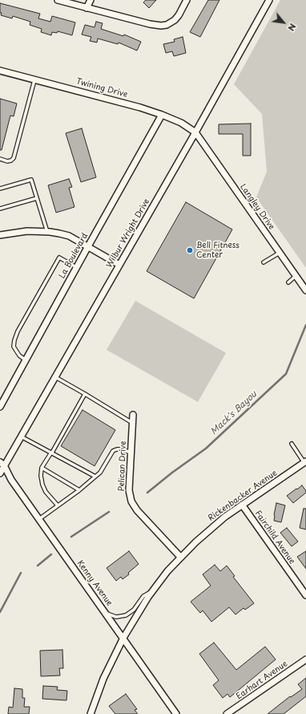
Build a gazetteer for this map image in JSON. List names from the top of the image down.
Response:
{
  "streets": {
    "street": [
      "Twining Drive",
      "Langley Drive",
      "Wilbur Wright Drive",
      "La Boulevard",
      "Pelican Drive",
      "Rickenbacker Avenue",
      "Fairchild Avenue",
      "Kenny Avenue",
      "Earhart Avenue"
    ]
  },
  "crossings": [
    ["Twining Drive", "Langley Drive"],
    ["Twining Drive", "Wilbur Wright Drive"],
    ["Twining Drive", "La Boulevard"],
    ["Langley Drive", "Wilbur Wright Drive"],
    ["Wilbur Wright Drive", "Kenny Avenue"],
    ["Pelican Drive", "Rickenbacker Avenue"],
    ["Rickenbacker Avenue", "Fairchild Avenue"],
    ["Rickenbacker Avenue", "Kenny Avenue"]
  ],
  "water": ["Mack's Bayou"],
  "places": ["Bell Fitness Center"],
  "north": "bottom right"
}
